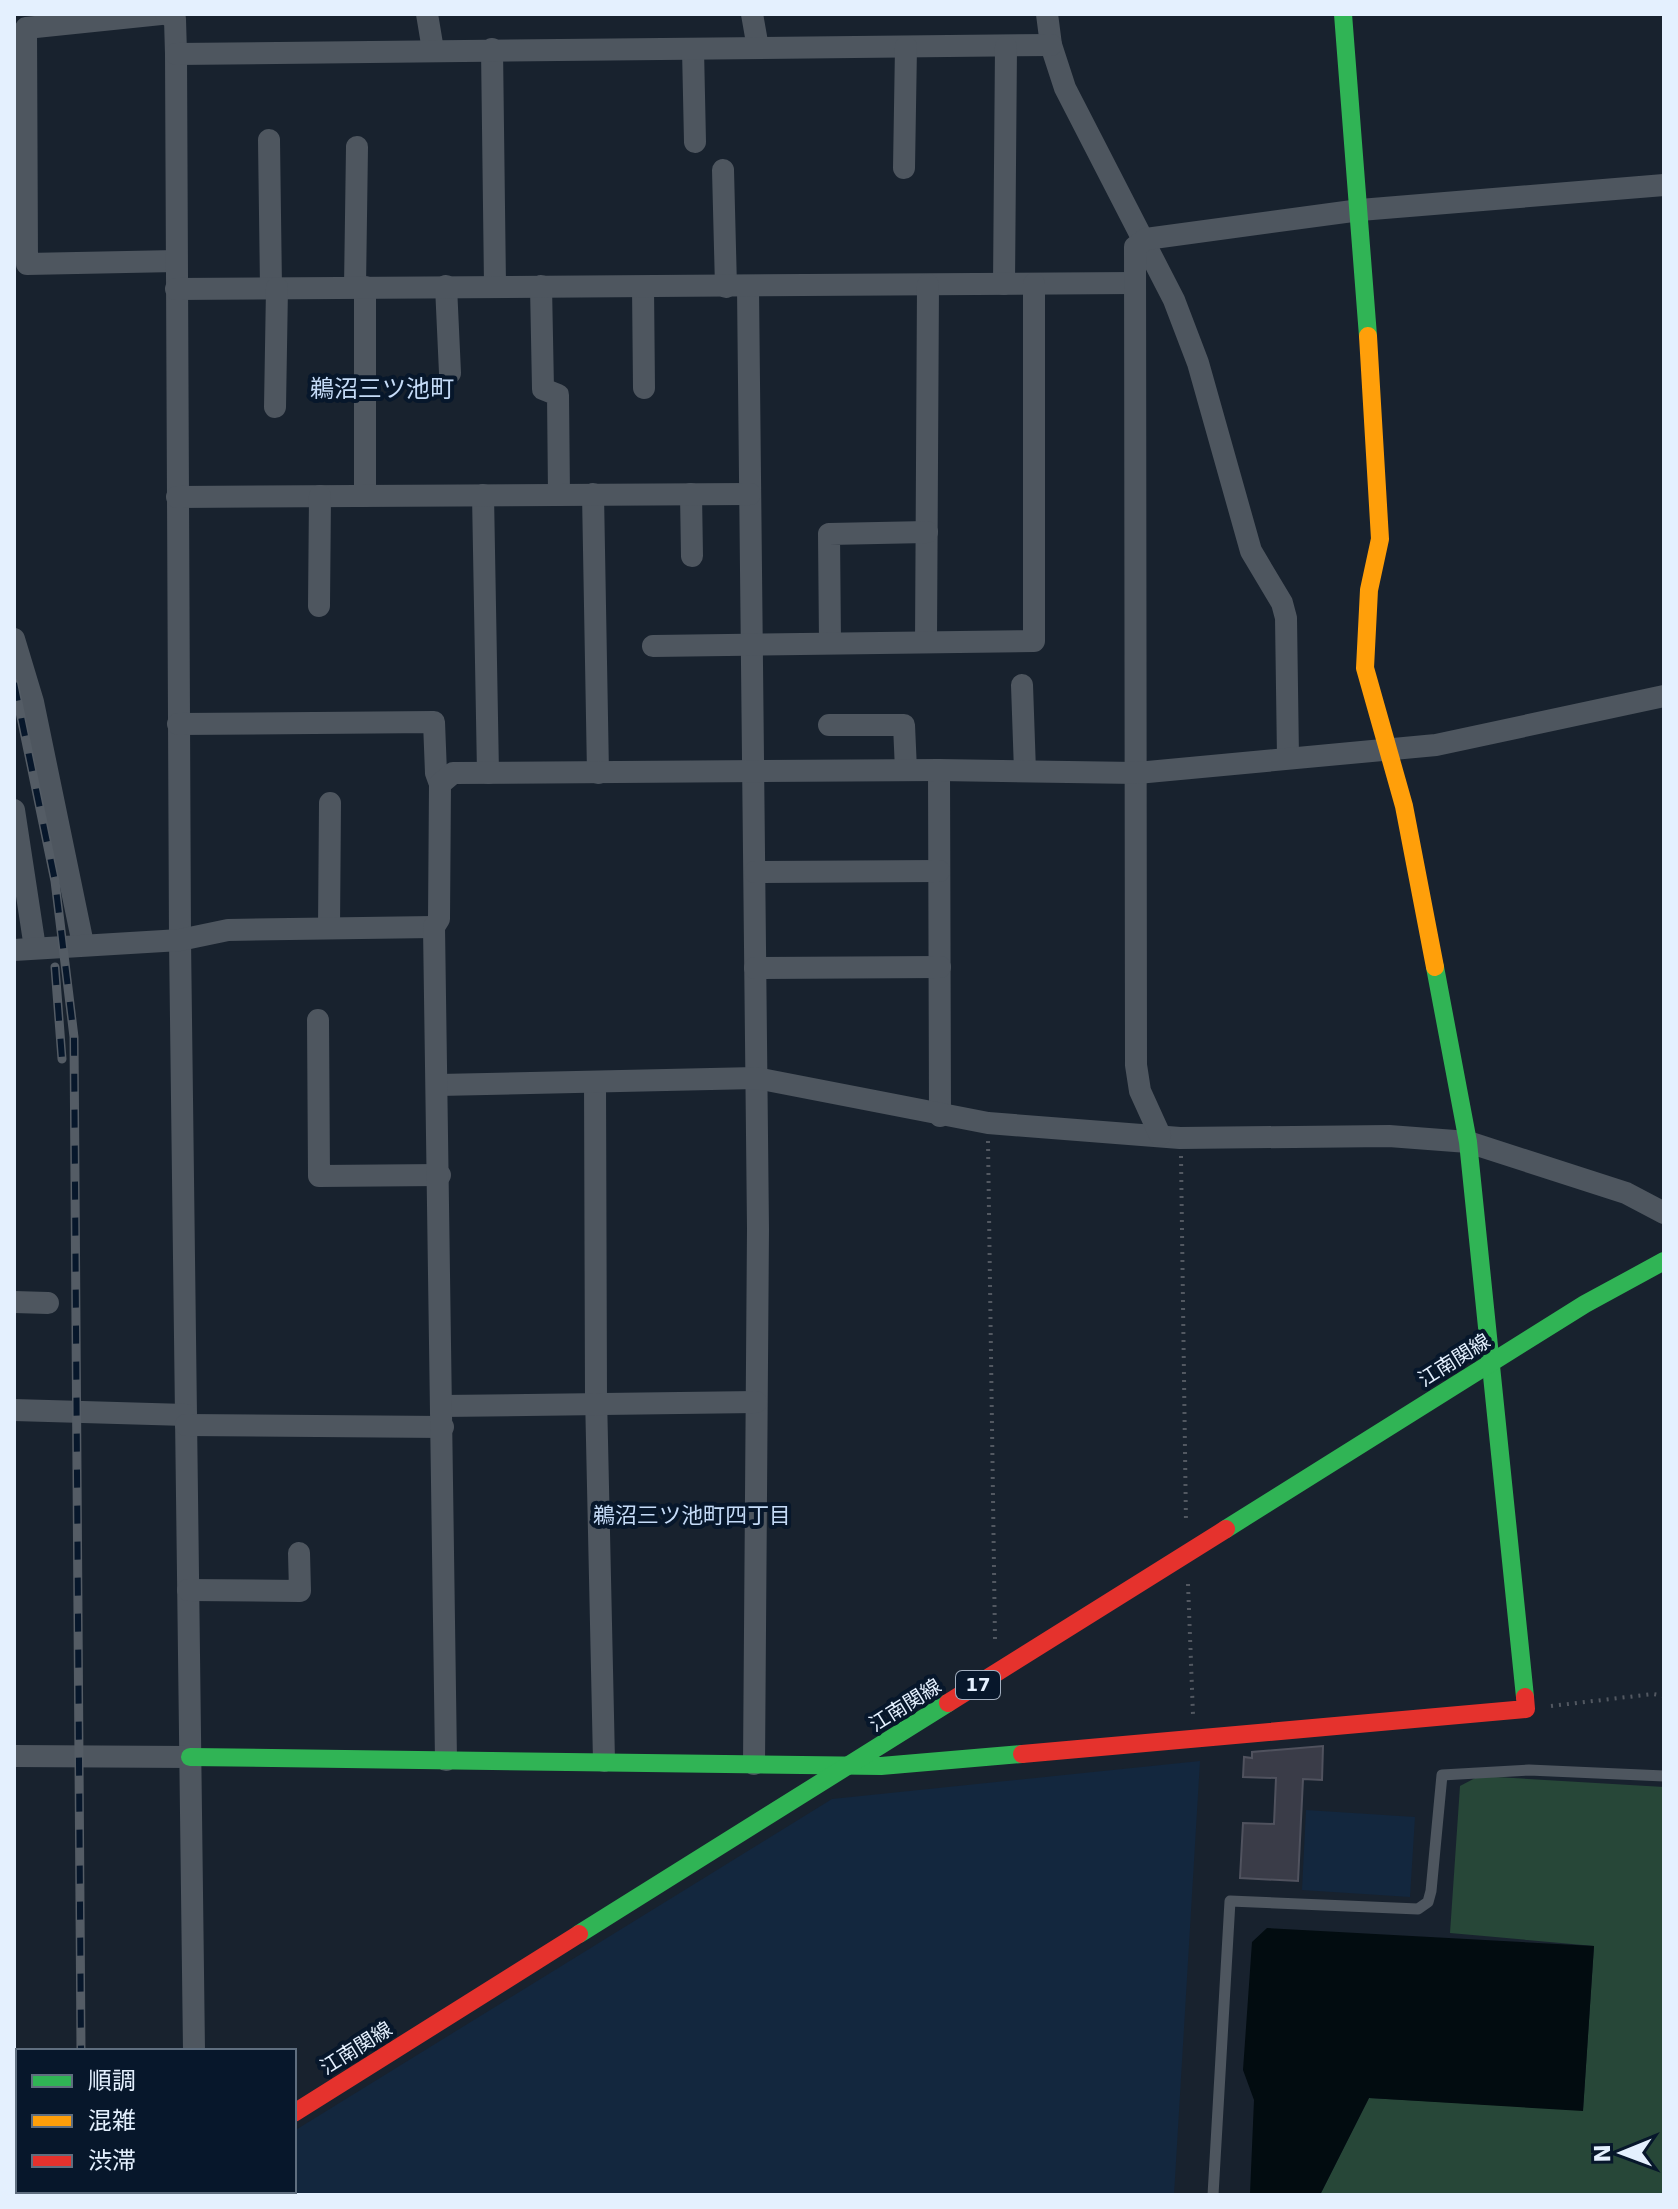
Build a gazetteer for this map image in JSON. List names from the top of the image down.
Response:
{
  "streets": {
    "street": ["江南関線", "17"]
  },
  "districts": ["鵜沼三ツ池町", "鵜沼三ツ池町四丁目"],
  "legend": ["順調", "混雑", "渋滞"],
  "north": "left"
}
